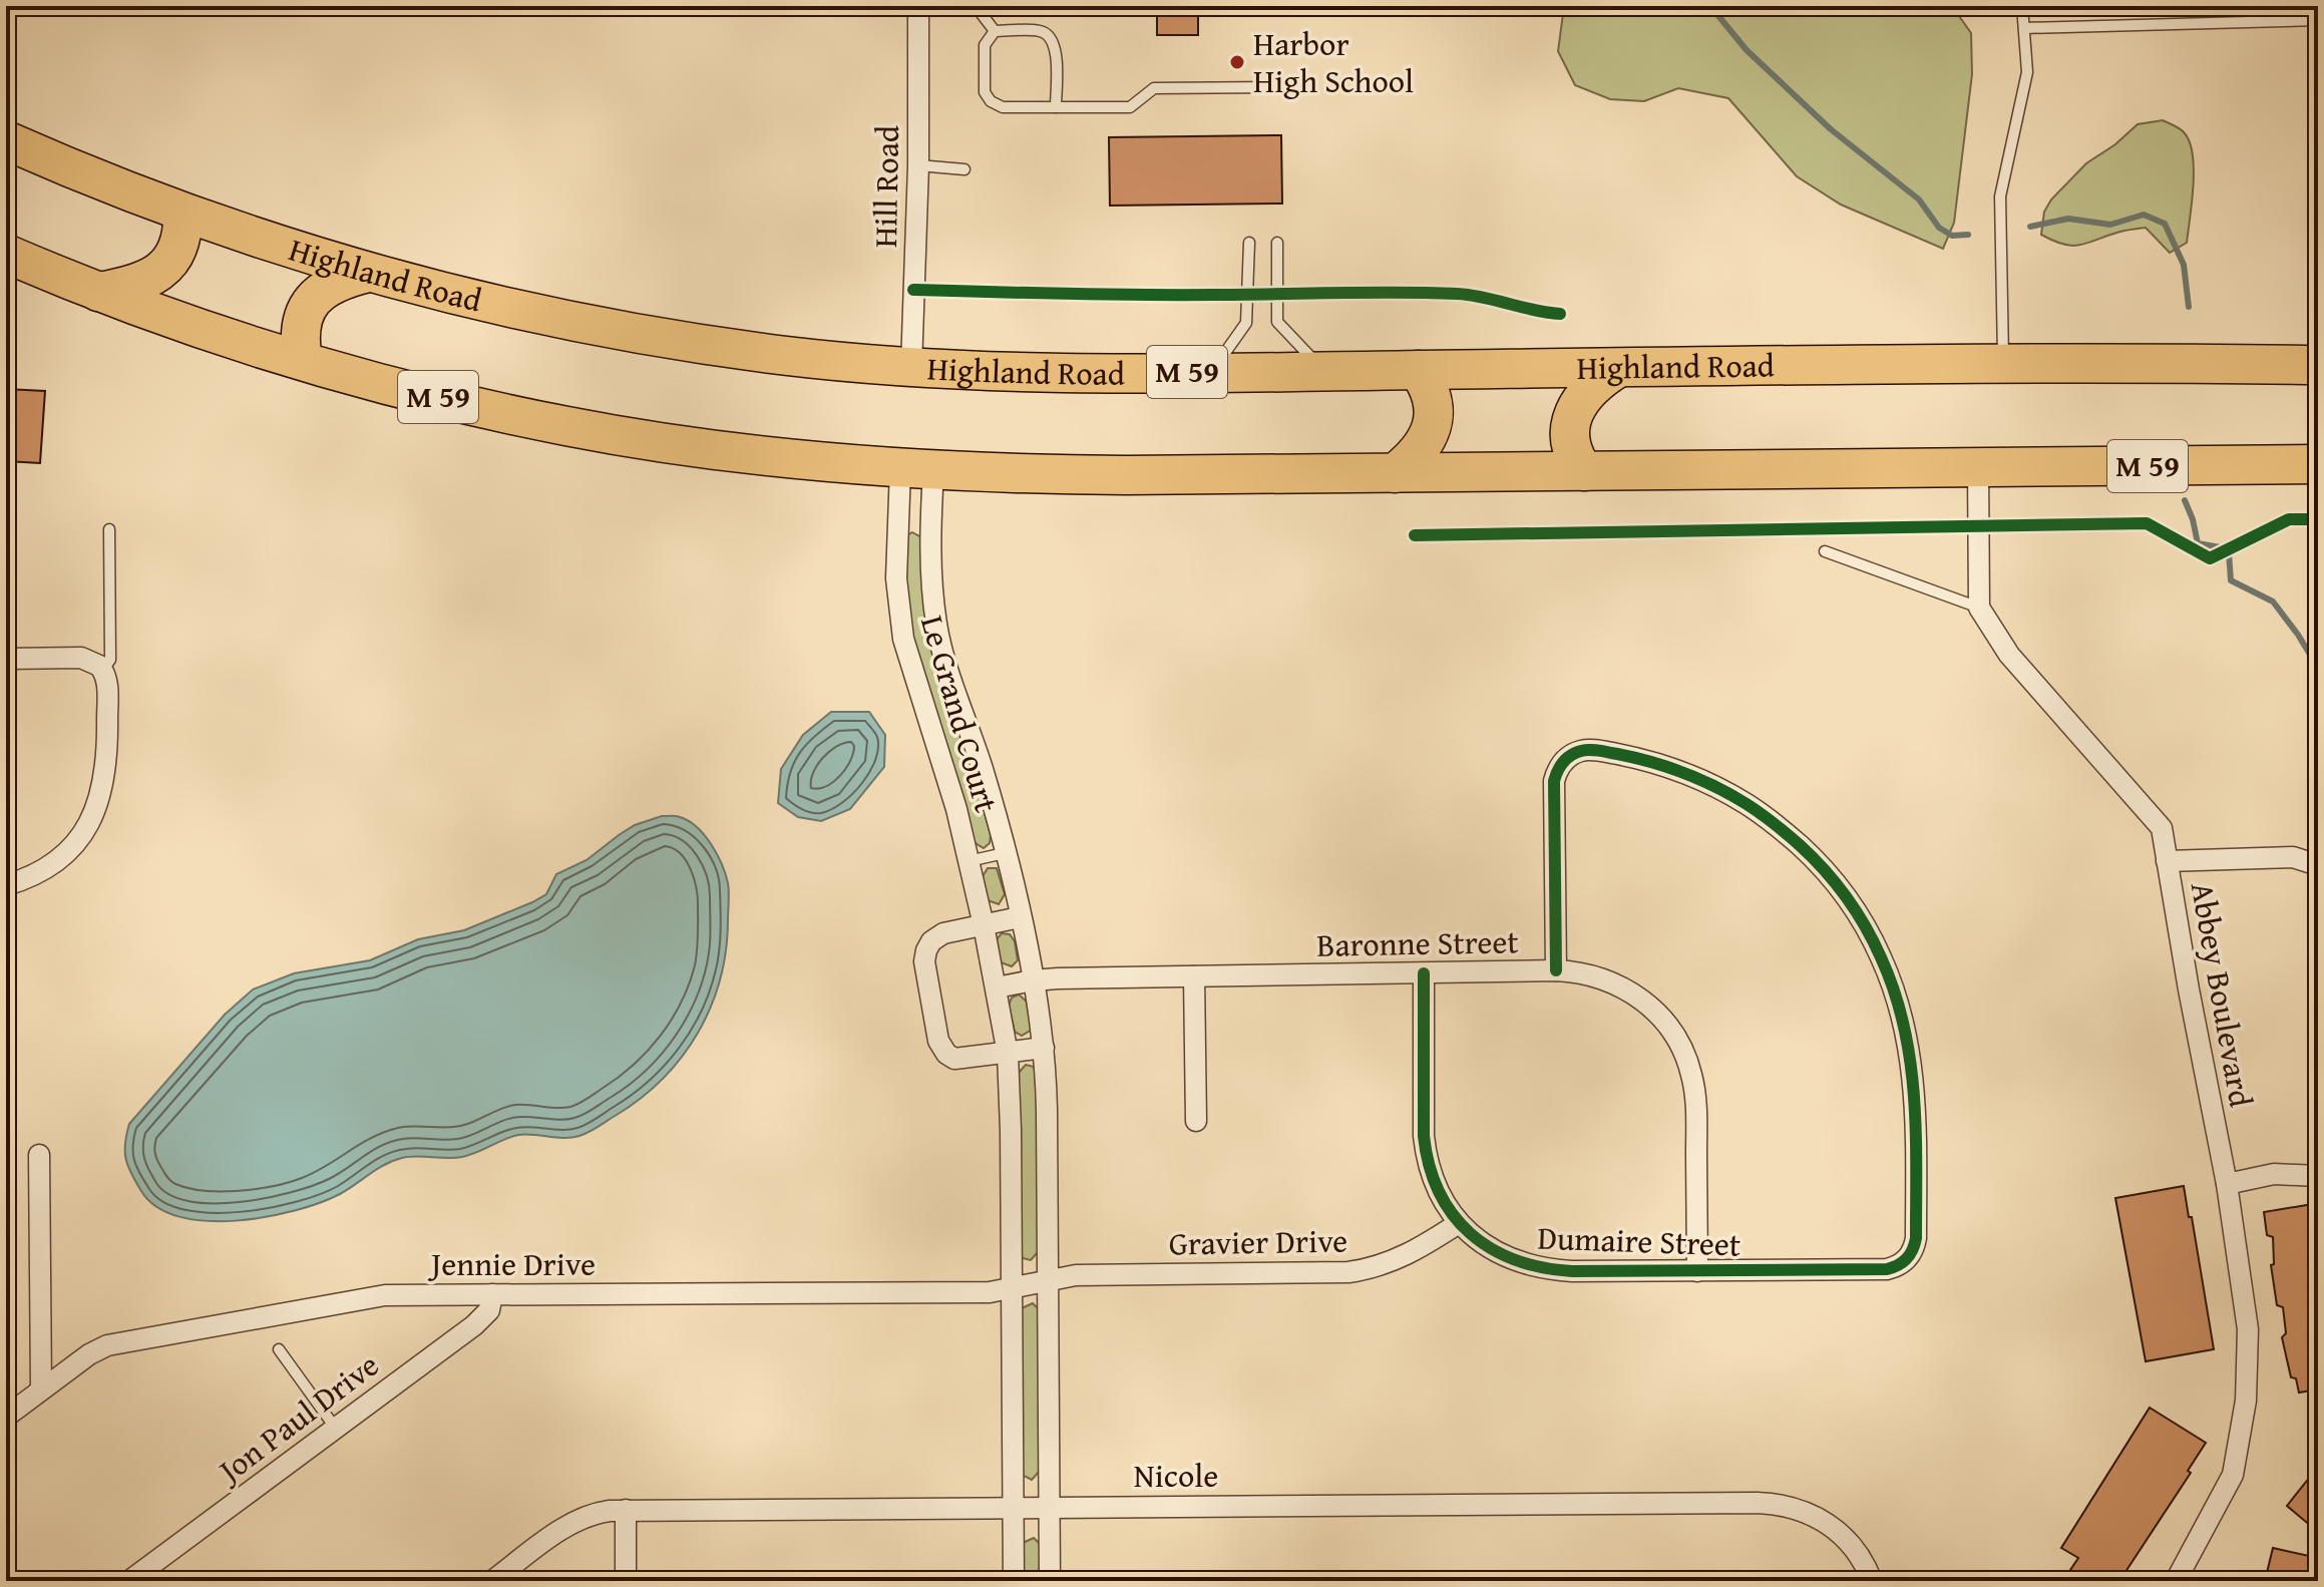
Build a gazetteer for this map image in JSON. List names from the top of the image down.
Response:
{
  "streets": {
    "highway": ["Highland Road", "M 59"],
    "street": [
      "Hill Road",
      "Le Grand Court",
      "Baronne Street",
      "Abbey Boulevard",
      "Dumaire Street",
      "Gravier Drive",
      "Jennie Drive",
      "Jon Paul Drive",
      "Nicole"
    ]
  },
  "crossings": [
    ["Hill Road", "Highland Road"],
    ["M 59", "Le Grand Court"],
    ["Le Grand Court", "Baronne Street"],
    ["Le Grand Court", "Gravier Drive"],
    ["Le Grand Court", "Jennie Drive"],
    ["Le Grand Court", "Nicole"],
    ["Baronne Street", "Dumaire Street"],
    ["Dumaire Street", "Gravier Drive"],
    ["Gravier Drive", "Jennie Drive"],
    ["Jennie Drive", "Jon Paul Drive"]
  ],
  "places": ["Harbor High School"]
}
